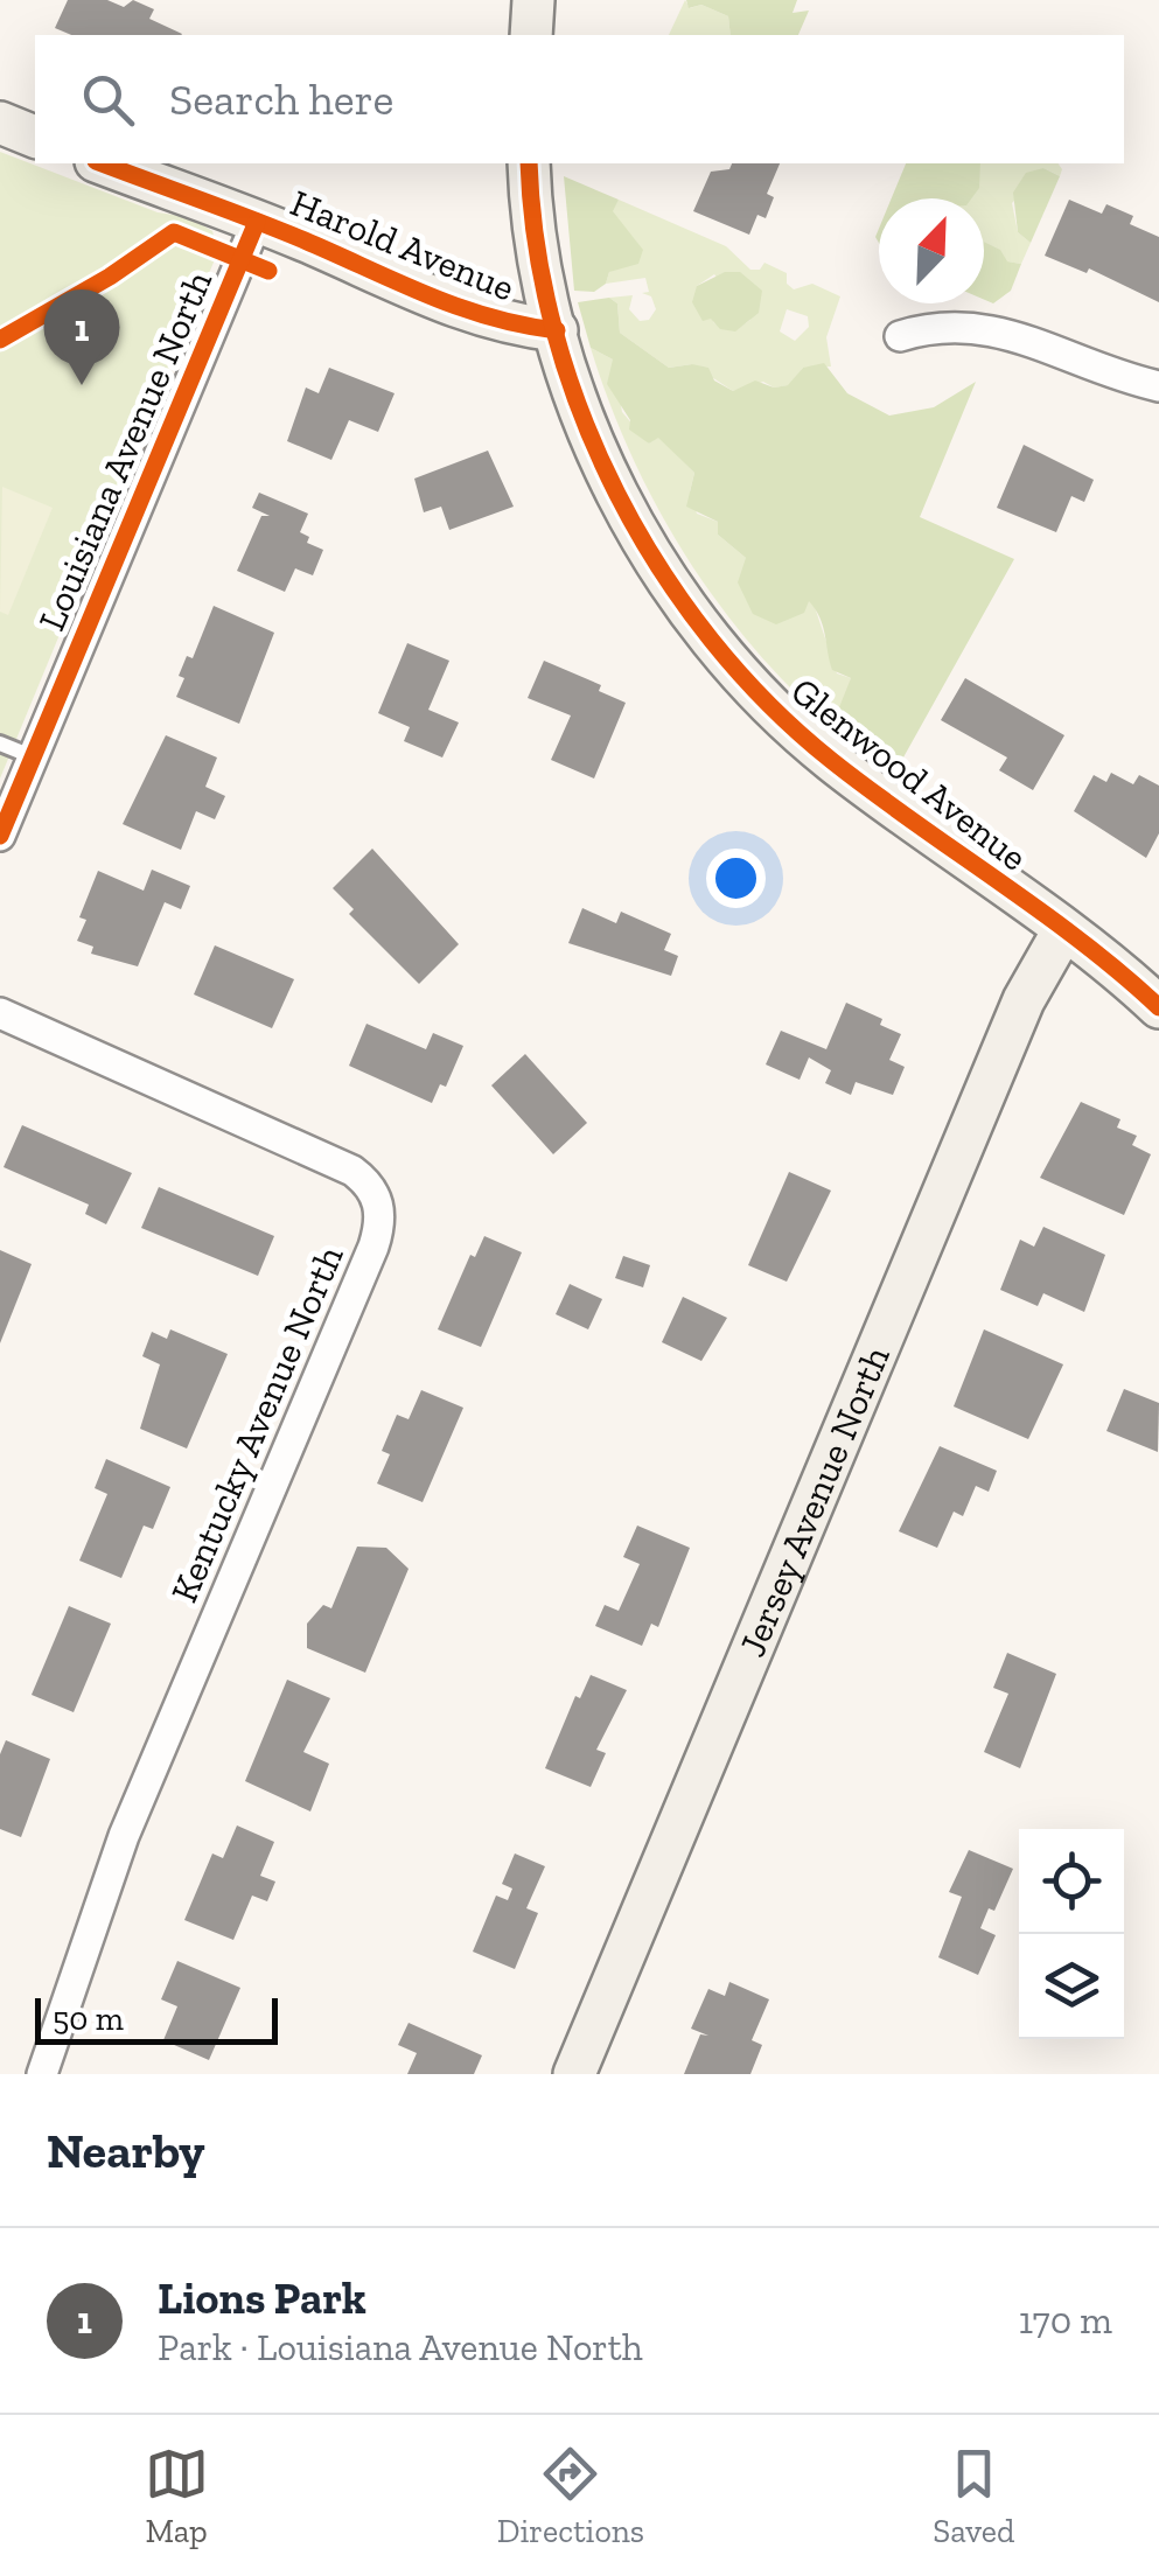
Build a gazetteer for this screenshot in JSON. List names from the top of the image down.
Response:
{
  "streets": {
    "street": [
      "Harold Avenue",
      "Louisiana Avenue North",
      "Glenwood Avenue",
      "Kentucky Avenue North",
      "Jersey Avenue North"
    ]
  },
  "crossings": [
    ["Harold Avenue", "Louisiana Avenue North"],
    ["Harold Avenue", "Glenwood Avenue"],
    ["Glenwood Avenue", "Jersey Avenue North"]
  ],
  "scale_bar": "50 m",
  "north": "top right",
  "page": {
    "search": "Search here",
    "pins": "1",
    "scale": "50 m",
    "heading": "Nearby",
    "list": [
      {
        "mark": "1",
        "name": "Lions Park",
        "note": "Park · Louisiana Avenue North",
        "value": "170 m"
      }
    ],
    "nav": ["Map", "Directions", "Saved"]
  }
}
